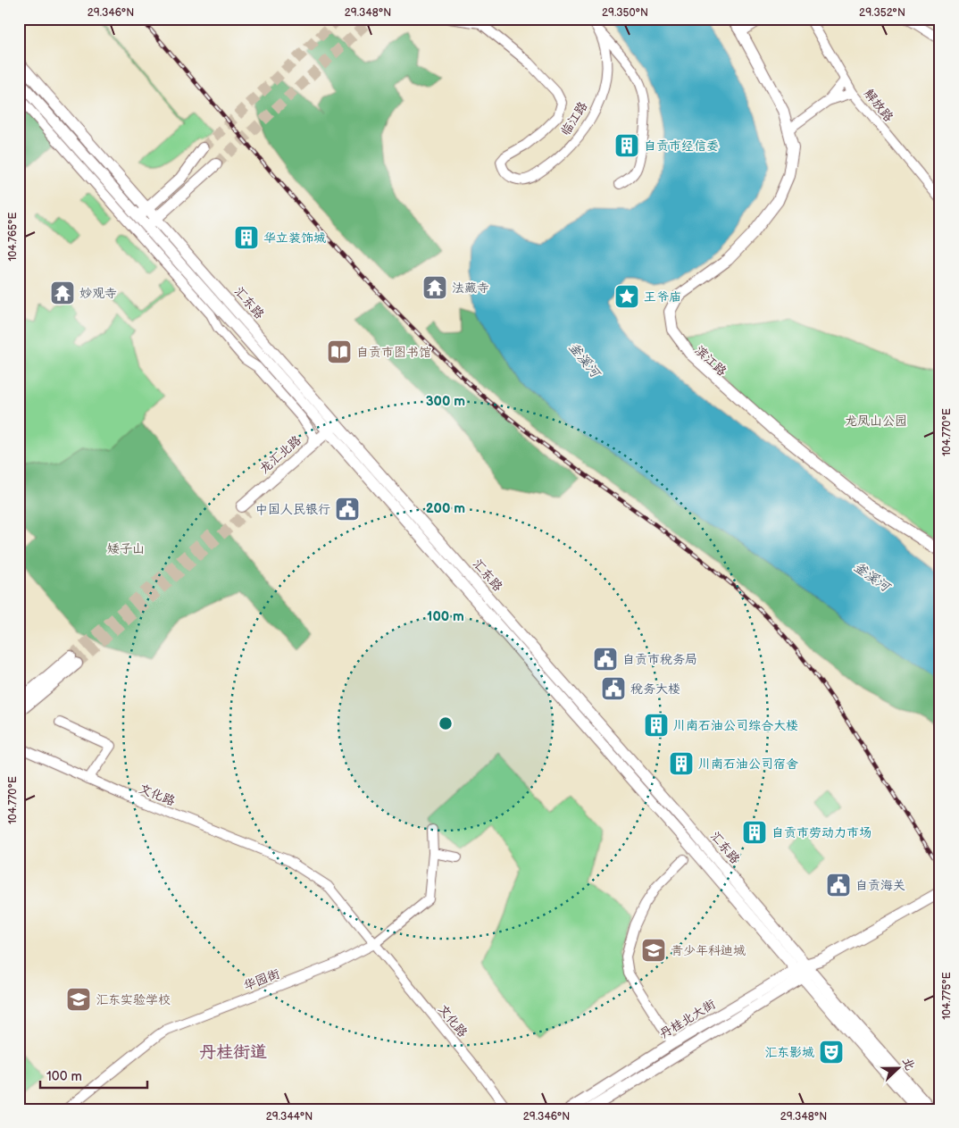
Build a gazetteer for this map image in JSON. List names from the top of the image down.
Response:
{
  "streets": {
    "main road": [
      "汇东路",
      "滨江路",
      "龙汇北路",
      "丹桂北大街"
    ],
    "street": [
      "解放路",
      "临江路",
      "文化路",
      "华园街"
    ]
  },
  "crossings": [
    ["汇东路", "龙汇北路"],
    ["汇东路", "丹桂北大街"],
    ["文化路", "华园街"]
  ],
  "districts": ["丹桂街道"],
  "water": ["釜溪河"],
  "parks": ["龙凤山公园", "矮子山"],
  "places": {
    "building": [
      "自贡市经信委",
      "华立装饰城",
      "川南石油公司综合大楼",
      "川南石油公司宿舍",
      "自贡市劳动力市场"
    ],
    "temple": ["法藏寺", "妙观寺"],
    "place": ["王爷庙"],
    "library": ["自贡市图书馆"],
    "public building": [
      "中国人民银行",
      "自贡市税务局",
      "税务大楼",
      "自贡海关"
    ],
    "school or university": ["青少年科迪城", "汇东实验学校"],
    "theatre": ["汇东影城"]
  },
  "scale_bar": "100 m",
  "north": "right",
  "coordinates": [
    "29.346°N",
    "29.348°N",
    "29.350°N",
    "29.352°N",
    "104.765°E",
    "104.770°E",
    "104.775°E",
    "29.344°N"
  ],
  "rings": ["300 m", "200 m", "100 m"]
}
